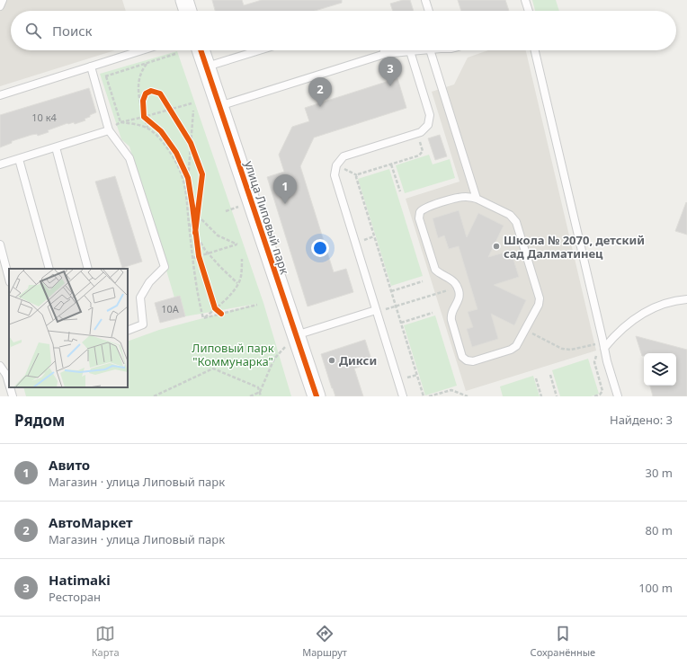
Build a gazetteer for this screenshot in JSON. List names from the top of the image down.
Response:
{
  "streets": {
    "street": ["улица Липовый парк"]
  },
  "parks": ["Липовый парк \"Коммунарка\""],
  "places": ["Школа № 2070, детский сад Далматинец", "Дикси"],
  "house_numbers": ["10 к4", "10А"],
  "page": {
    "search": "Поиск",
    "pins": ["3", "2", "1"],
    "heading": ["Рядом", "Найдено: 3"],
    "list": [
      {
        "mark": "1",
        "name": "Авито",
        "note": "Магазин · улица Липовый парк",
        "value": "30 m"
      },
      {
        "mark": "2",
        "name": "АвтоМаркет",
        "note": "Магазин · улица Липовый парк",
        "value": "80 m"
      },
      {
        "mark": "3",
        "name": "Hatimaki",
        "note": "Ресторан",
        "value": "100 m"
      }
    ],
    "nav": ["Карта", "Маршрут", "Сохранённые"]
  }
}
